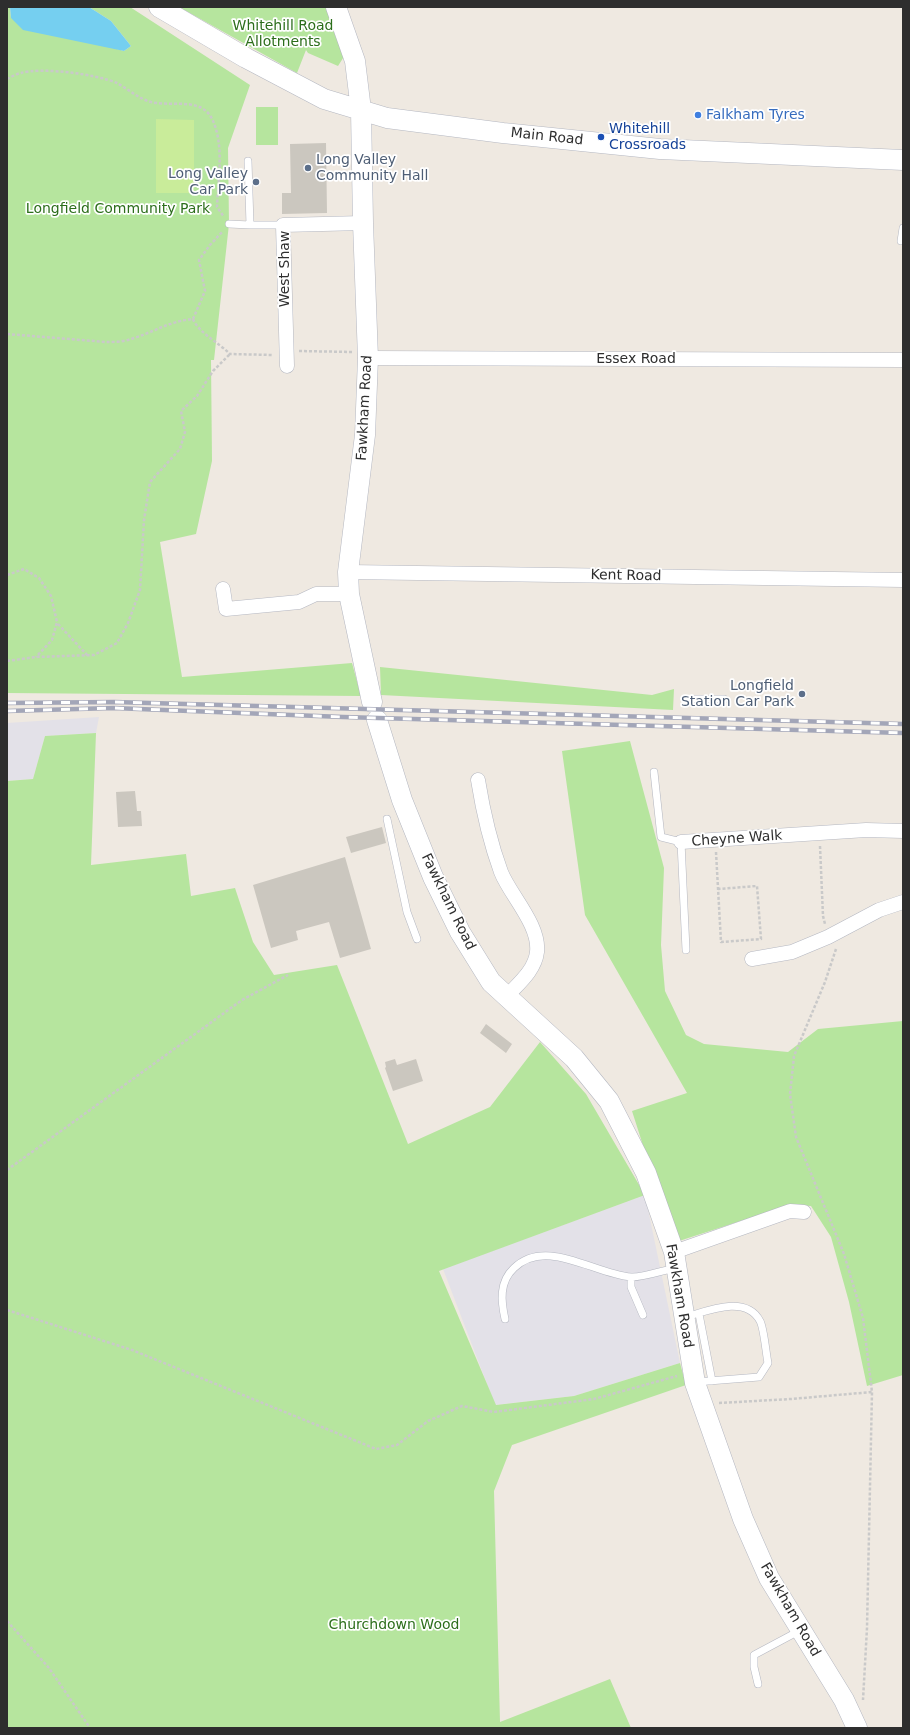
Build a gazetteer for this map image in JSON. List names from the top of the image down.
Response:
{
  "streets": {
    "street": [
      "Main Road",
      "West Shaw",
      "Essex Road",
      "Fawkham Road",
      "Kent Road",
      "Cheyne Walk"
    ]
  },
  "crossings": [
    ["Main Road", "Fawkham Road"],
    ["West Shaw", "Fawkham Road"],
    ["Essex Road", "Fawkham Road"],
    ["Fawkham Road", "Kent Road"]
  ],
  "parks": ["Whitehill Road Allotments", "Longfield Community Park", "Churchdown Wood"],
  "places": [
    "Falkham Tyres",
    "Whitehill Crossroads",
    "Long Valley Community Hall",
    "Long Valley Car Park",
    "Longfield Station Car Park"
  ]
}
